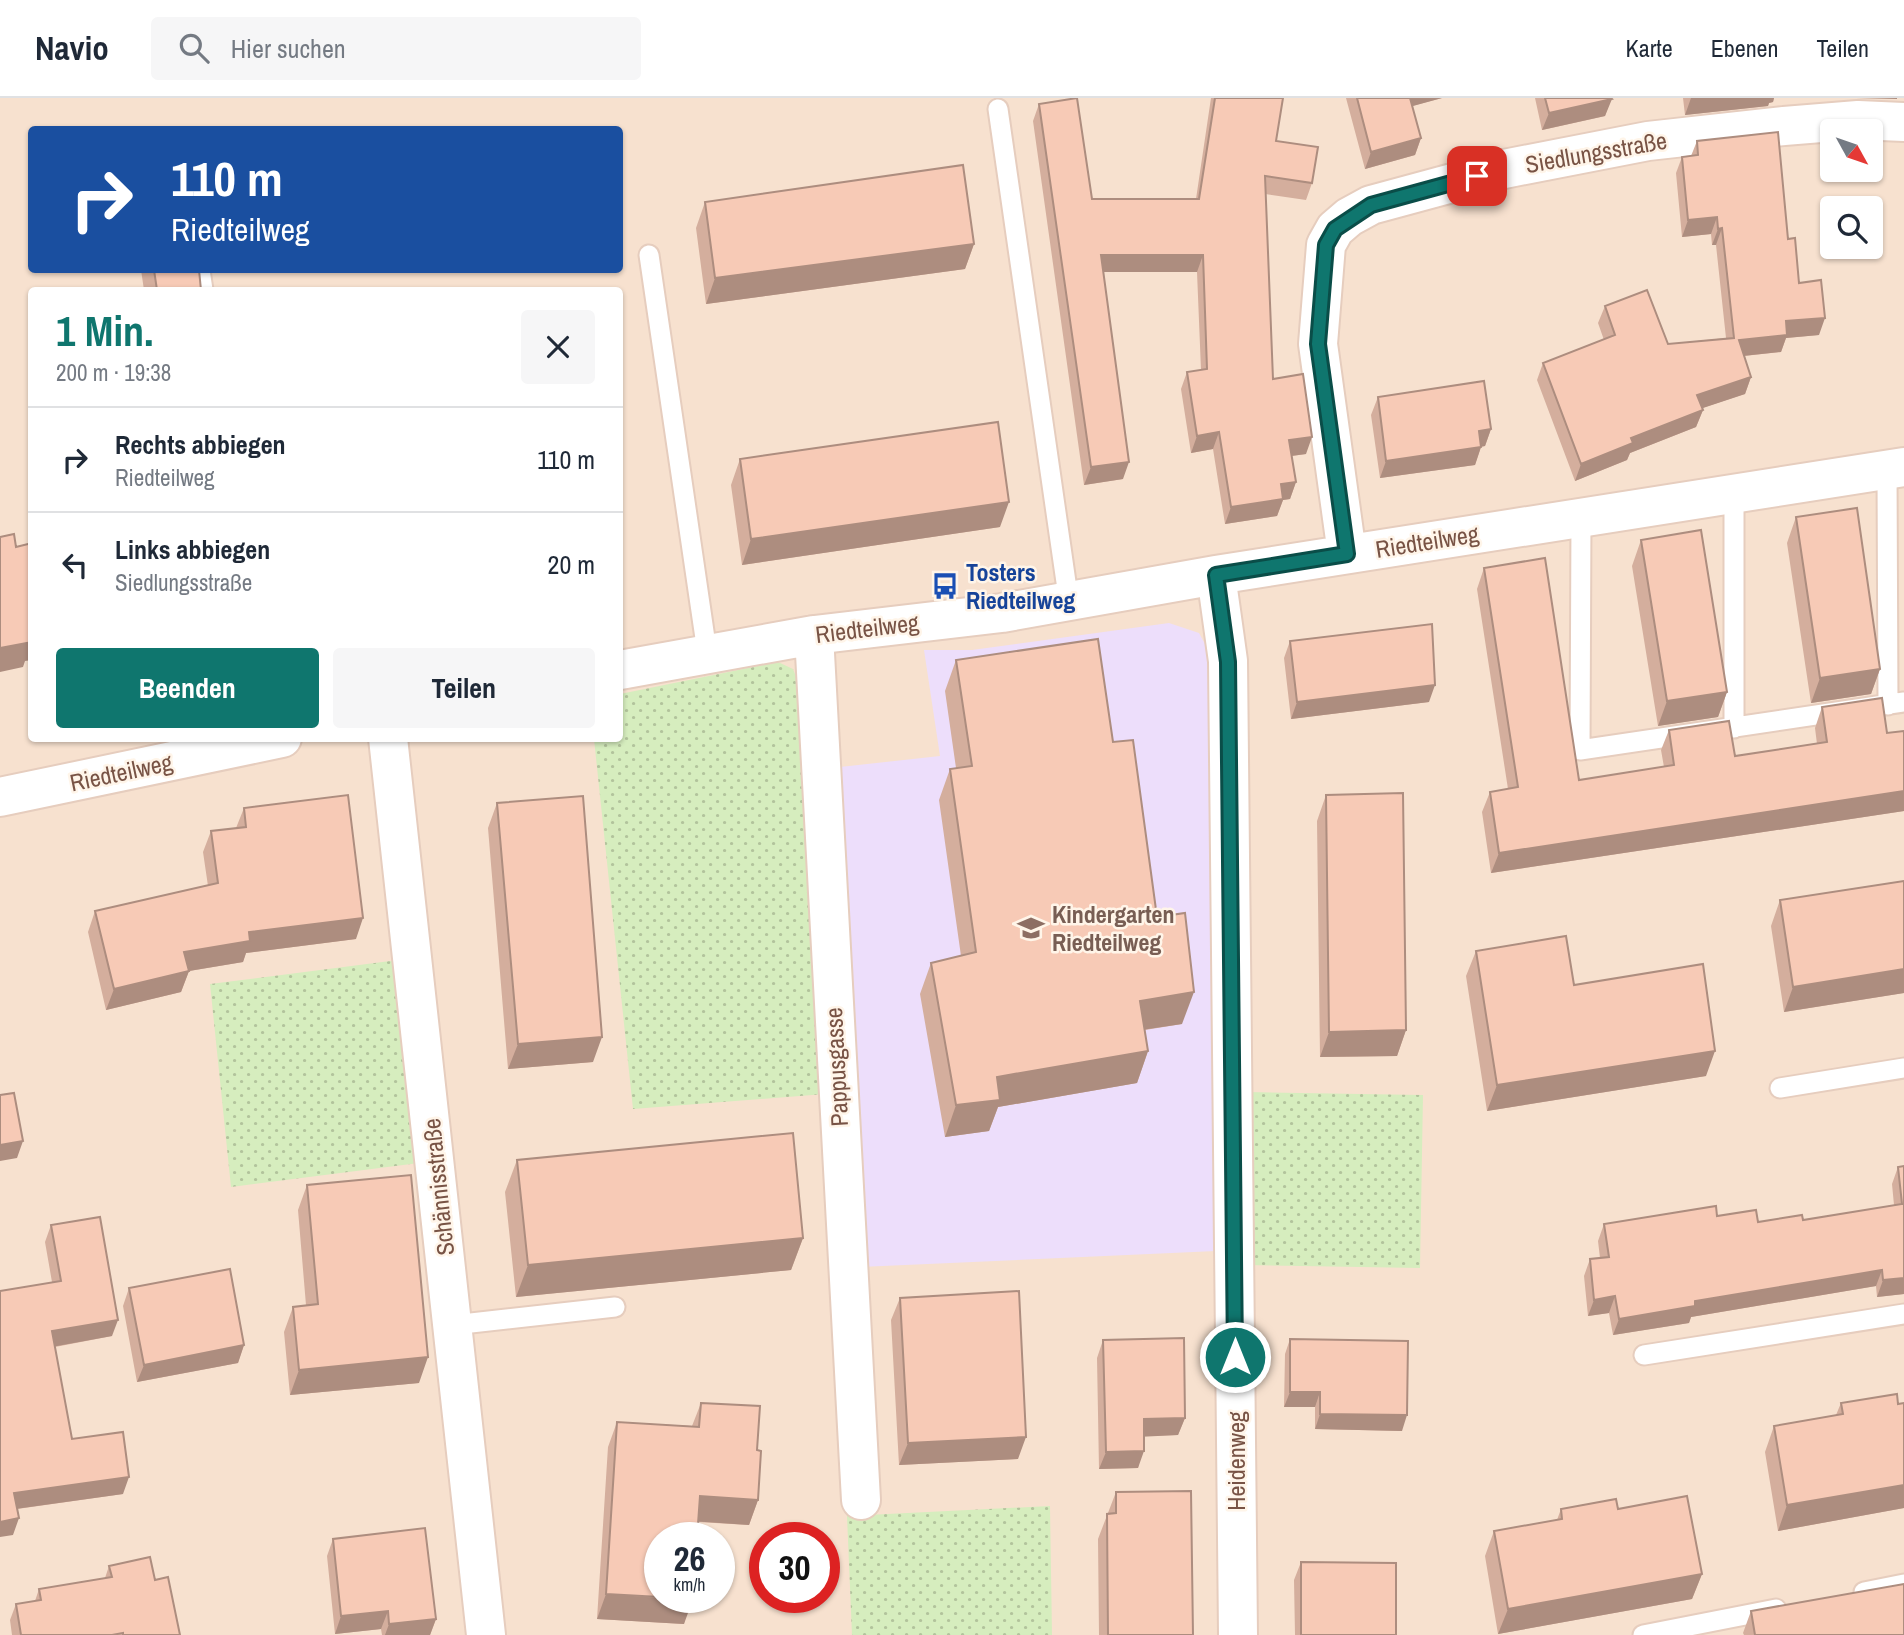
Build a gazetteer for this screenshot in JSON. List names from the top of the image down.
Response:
{
  "streets": {
    "street": [
      "Siedlungsstraße",
      "Riedteilweg",
      "Pappusgasse",
      "Schännisstraße",
      "Heidenweg"
    ]
  },
  "crossings": [
    ["Siedlungsstraße", "Riedteilweg"],
    ["Riedteilweg", "Pappusgasse"],
    ["Riedteilweg", "Heidenweg"]
  ],
  "places": {
    "bus stop": ["Tosters Riedteilweg"],
    "school or university": ["Kindergarten Riedteilweg"]
  },
  "north": "bottom right",
  "page": {
    "header": "Navio",
    "search": "Hier suchen",
    "nav": ["Karte", "Ebenen", "Teilen"],
    "turn": ["110 m", "Riedteilweg"],
    "heading": ["1 Min.", "200 m · 19:38"],
    "list": [
      {
        "name": "Rechts abbiegen",
        "note": "Riedteilweg",
        "value": "110 m"
      },
      {
        "name": "Links abbiegen",
        "note": "Siedlungsstraße",
        "value": "20 m"
      }
    ],
    "buttons": ["Beenden", "Teilen"],
    "speed": "26 km/h",
    "limit": "30"
  }
}
